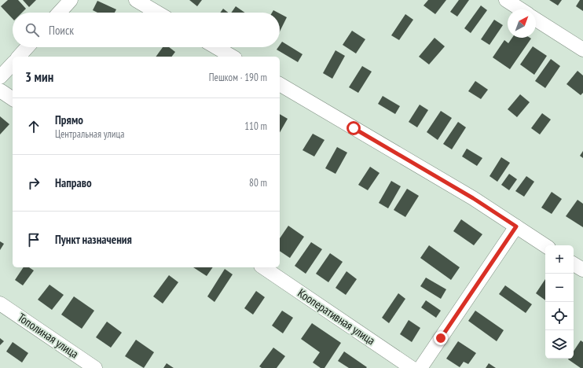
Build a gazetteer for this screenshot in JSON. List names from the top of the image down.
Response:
{
  "streets": {
    "street": ["Кооперативная улица", "Тополиная улица"]
  },
  "north": "top right",
  "page": {
    "search": "Поиск",
    "heading": ["3 мин", "Пешком · 190 m"],
    "list": [
      ["Прямо", "Центральная улица", "110 m"],
      ["Направо", "80 m"],
      "Пункт назначения"
    ],
    "map_buttons": ["+", "−"]
  }
}
